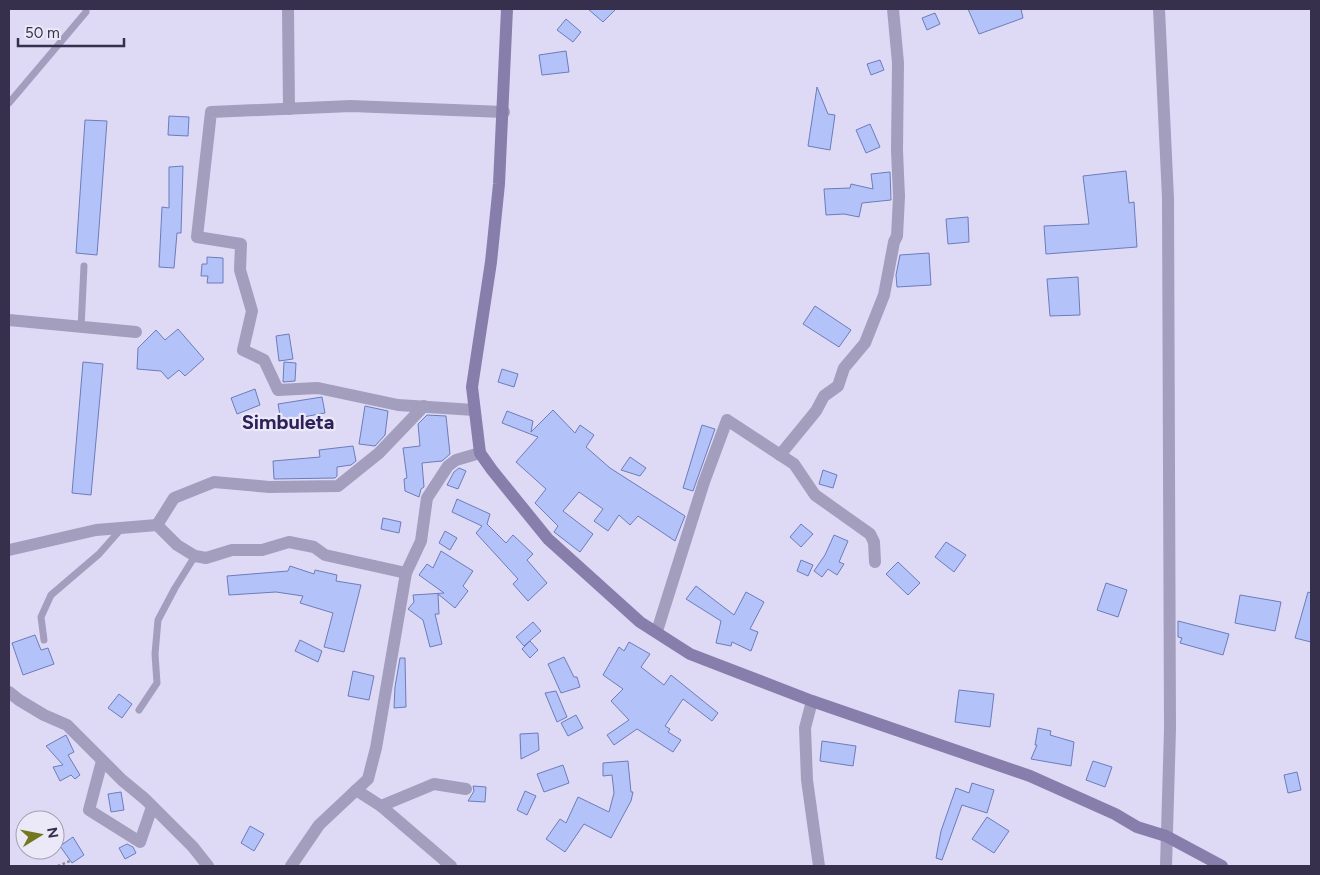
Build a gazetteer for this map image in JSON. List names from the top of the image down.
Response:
{
  "districts": ["Simbuleta"],
  "scale_bar": "50 m",
  "north": "right"
}
